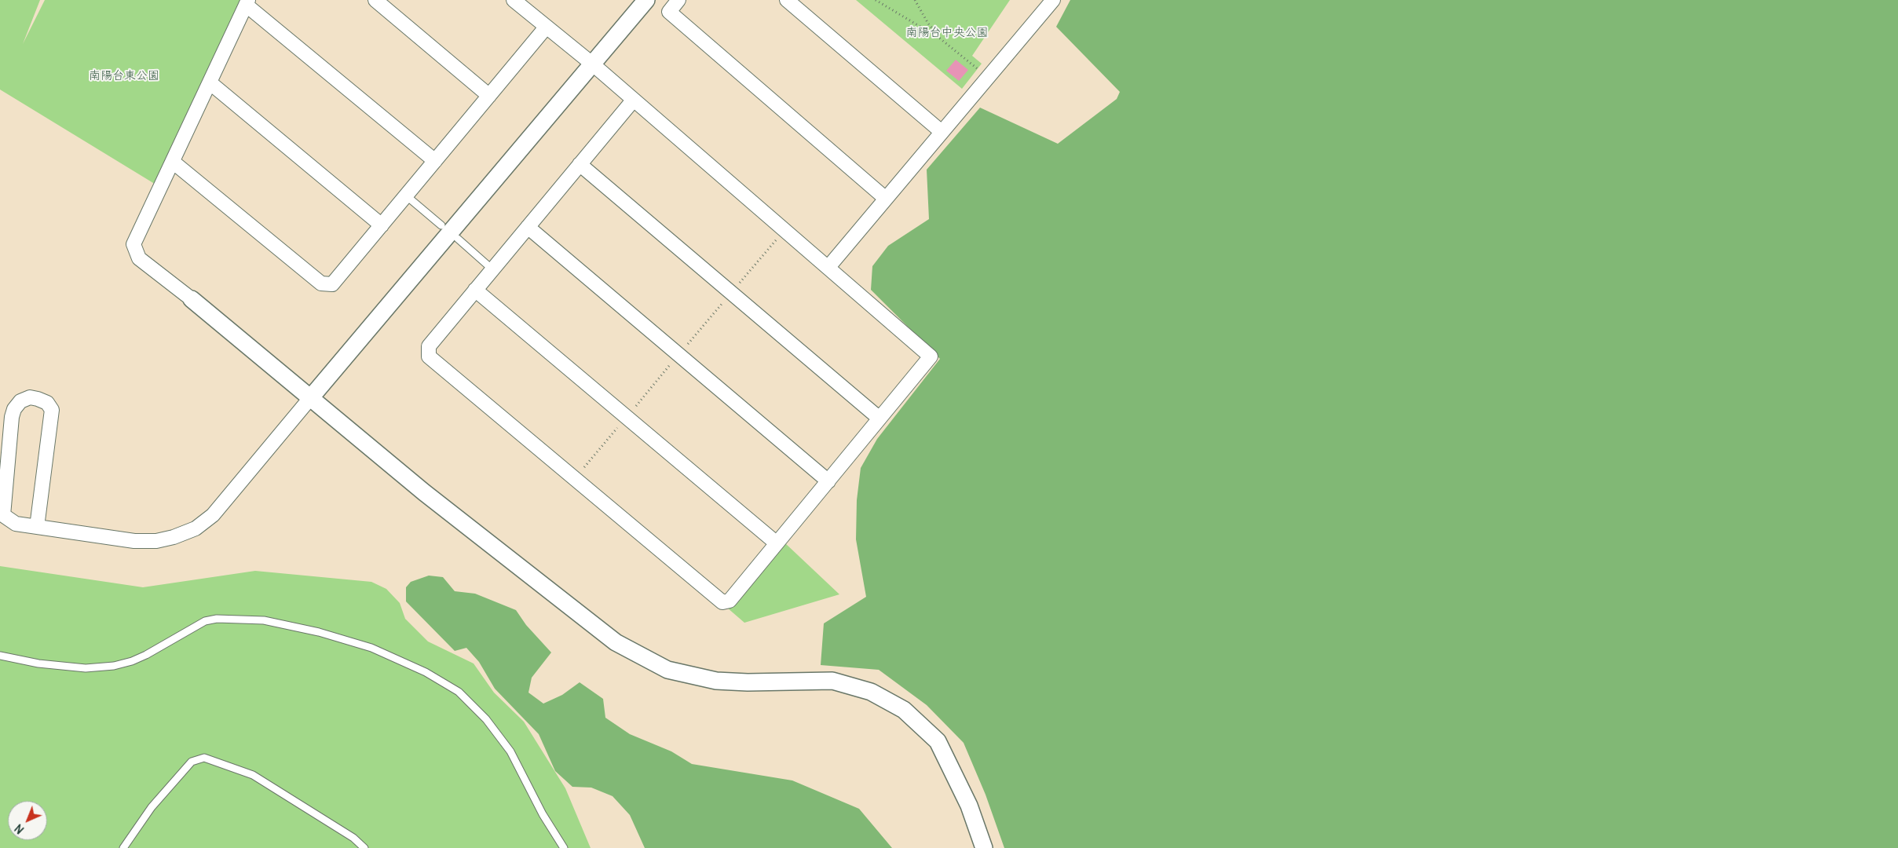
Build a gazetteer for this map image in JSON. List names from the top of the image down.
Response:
{
  "parks": ["南陽台中央公園", "南陽台東公園"],
  "north": "bottom left"
}
